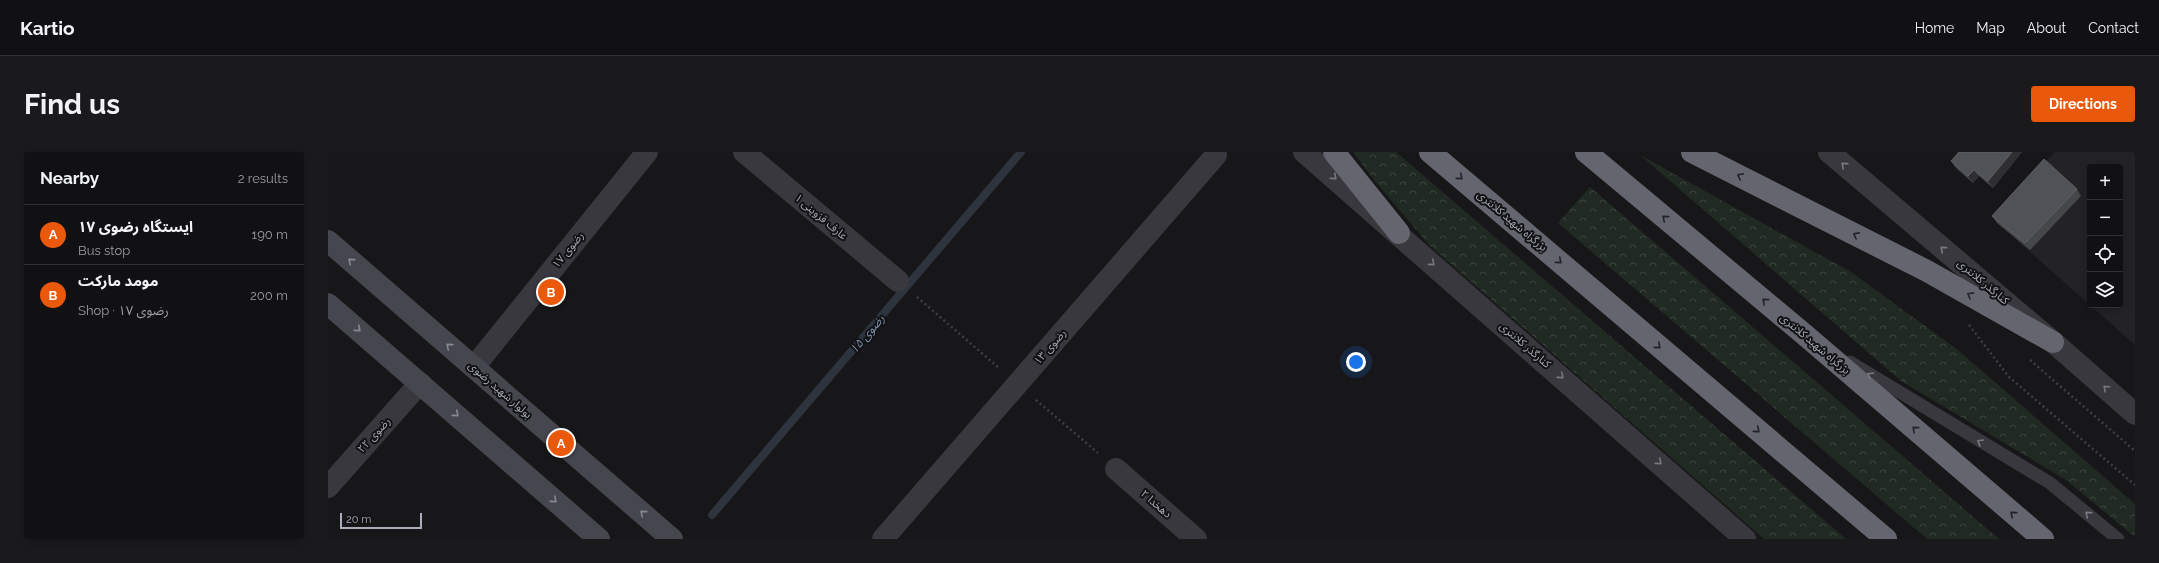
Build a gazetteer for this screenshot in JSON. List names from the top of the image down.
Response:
{
  "streets": {
    "highway": ["بزرگراه شهید کلانتری"],
    "street": [
      "عارف قزوینی ۱",
      "رضوی ۱۷",
      "کنارگذر کلانتری",
      "رضوی ۱۳",
      "بولوار شهید رضوی",
      "رضوی ۲۲",
      "دهخدا ۲"
    ]
  },
  "crossings": [
    ["رضوی ۱۷", "بولوار شهید رضوی"]
  ],
  "water": ["رضوی ۱۵"],
  "scale_bar": "20 m",
  "page": {
    "header": "Kartio",
    "nav": [
      "Home",
      "Map",
      "About",
      "Contact"
    ],
    "buttons": "Directions",
    "title": "Find us",
    "heading": ["Nearby", "2 results"],
    "map_buttons": ["+", "−"],
    "list": [
      {
        "mark": "A",
        "name": "ایستگاه رضوی ۱۷",
        "note": "Bus stop",
        "value": "190 m"
      },
      {
        "mark": "B",
        "name": "مومد مارکت",
        "note": "Shop · رضوی ۱۷",
        "value": "200 m"
      }
    ],
    "pins": ["B", "A"],
    "scale": "20 m"
  }
}
